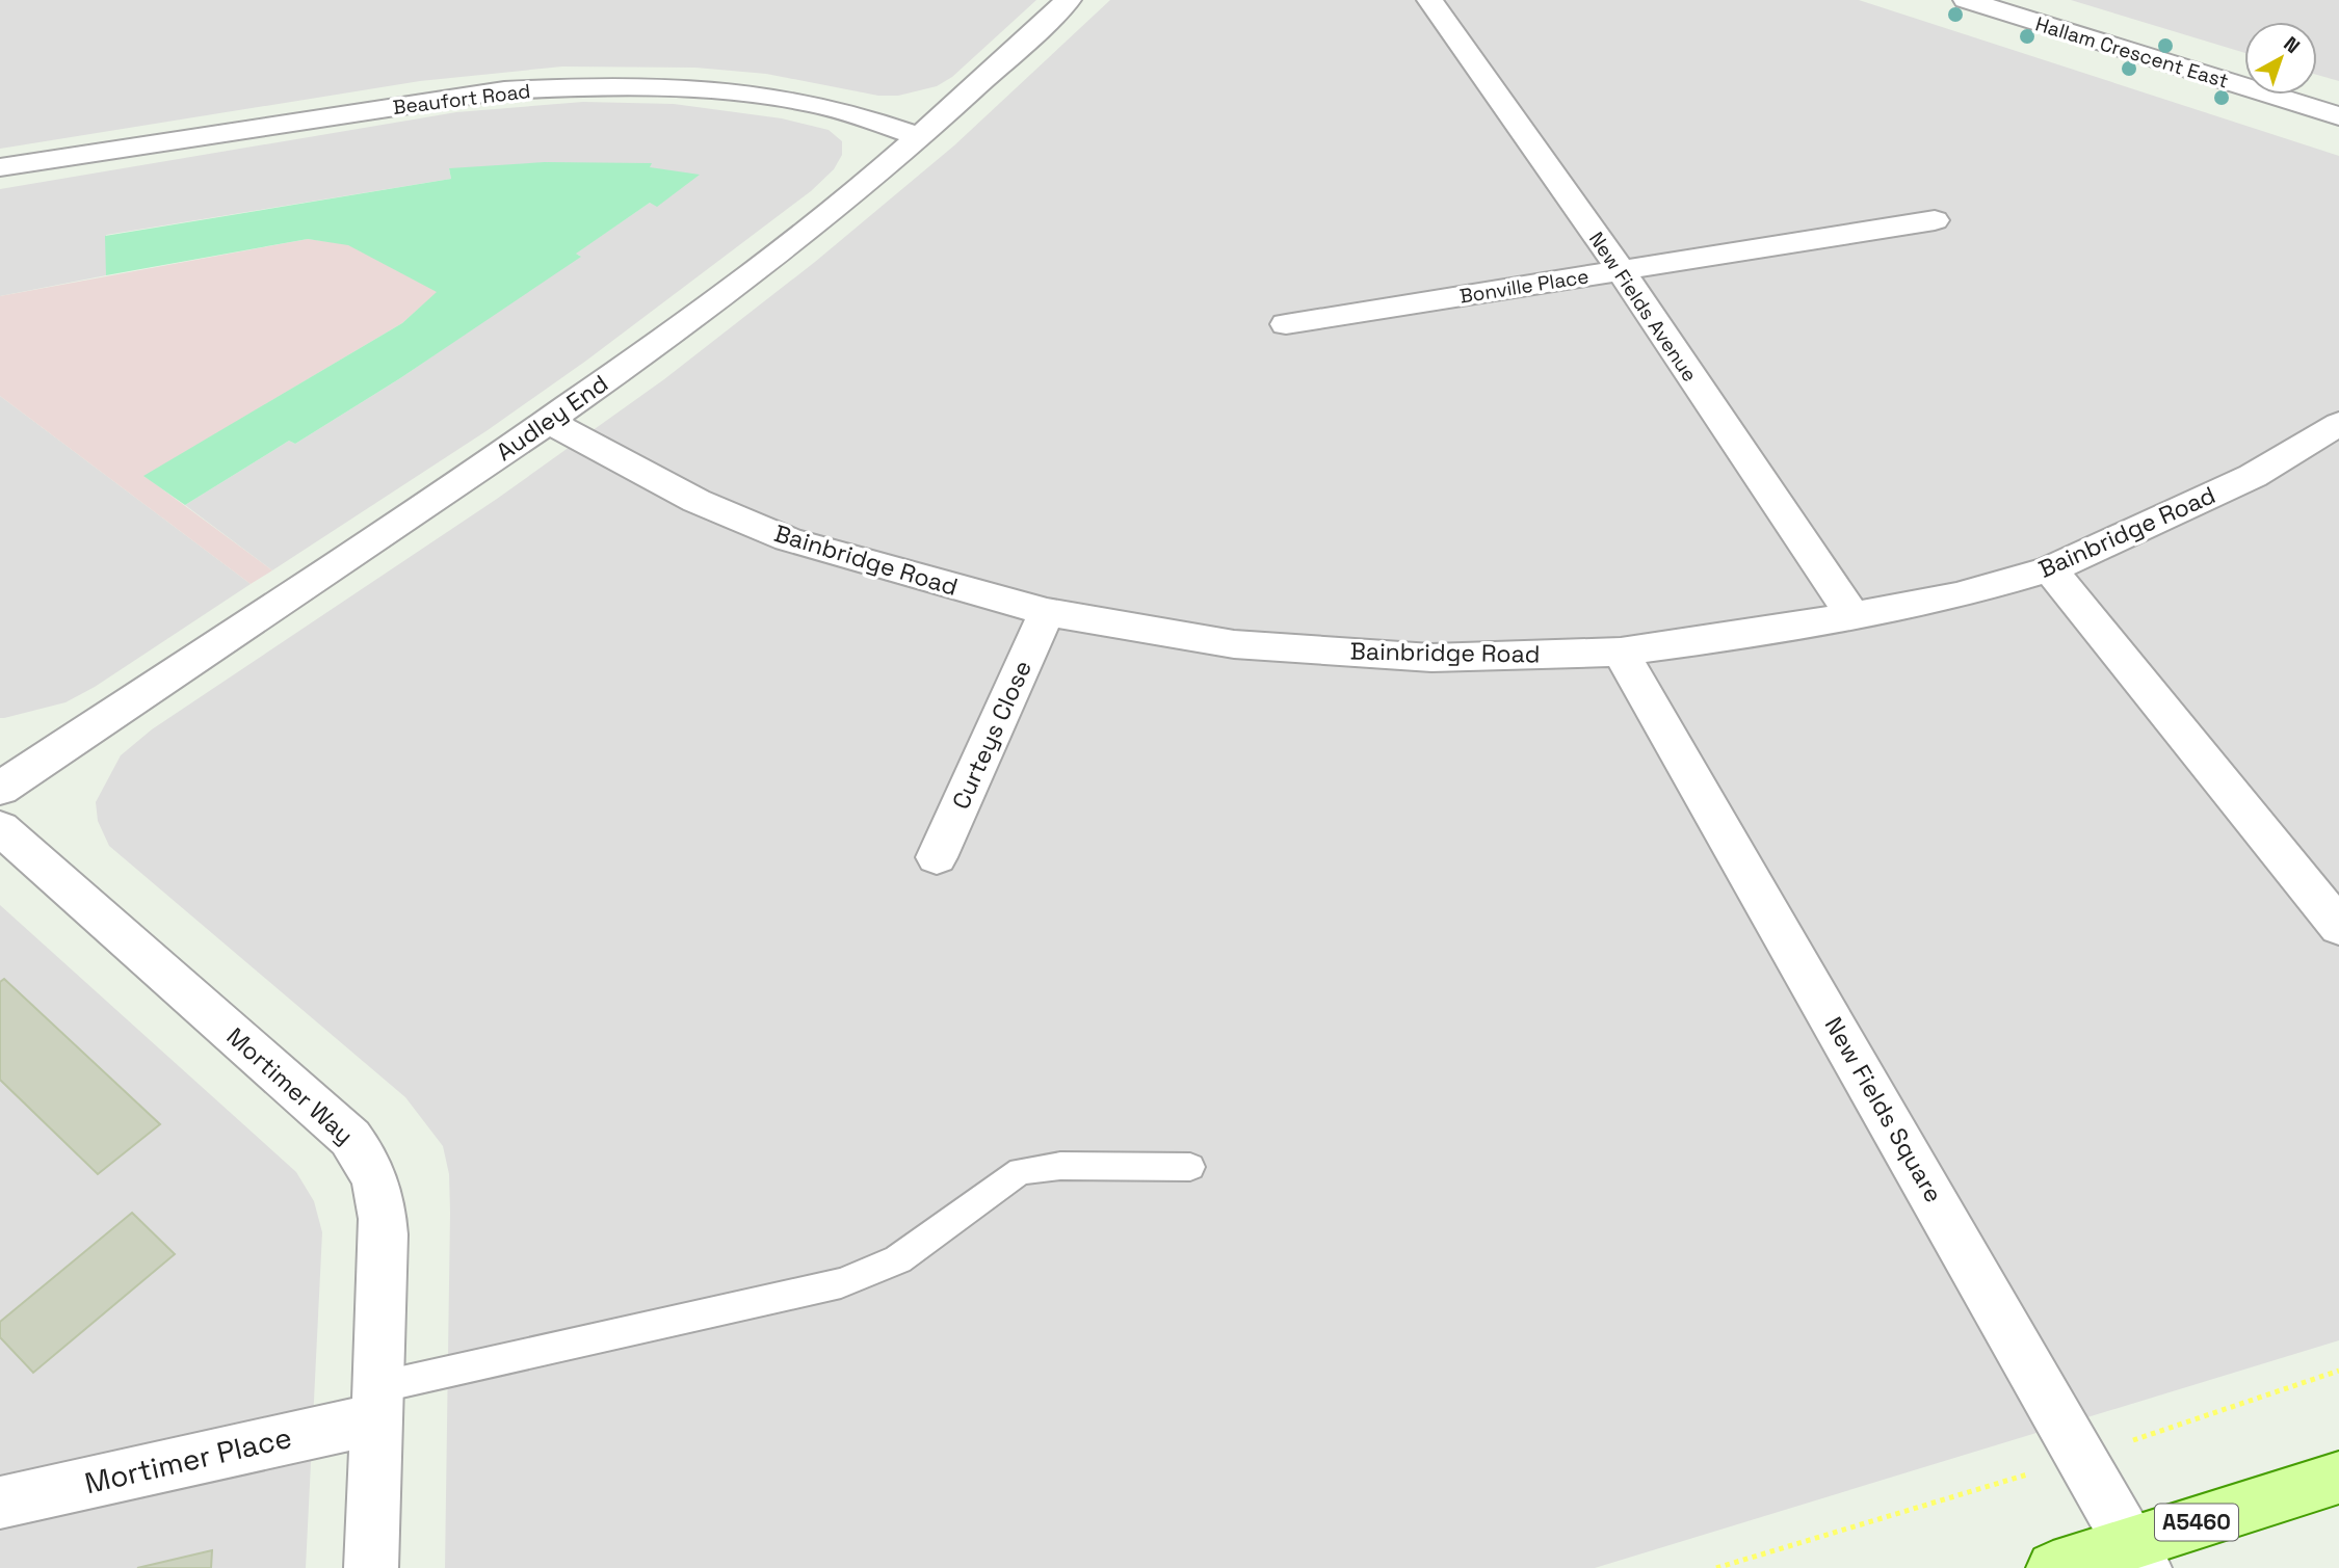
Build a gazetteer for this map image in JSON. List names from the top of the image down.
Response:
{
  "streets": {
    "main road": ["A5460"],
    "street": [
      "Hallam Crescent East",
      "Beaufort Road",
      "Bonville Place",
      "New Fields Avenue",
      "Audley End",
      "Bainbridge Road",
      "Curteys Close",
      "Mortimer Way",
      "New Fields Square",
      "Mortimer Place"
    ]
  },
  "crossings": [
    ["Beaufort Road", "Audley End"],
    ["Bonville Place", "New Fields Avenue"],
    ["New Fields Avenue", "Bainbridge Road"],
    ["Audley End", "Bainbridge Road"],
    ["Bainbridge Road", "Curteys Close"],
    ["Bainbridge Road", "New Fields Square"],
    ["Mortimer Way", "Mortimer Place"],
    ["New Fields Square", "A5460"]
  ],
  "north": "top right"
}
